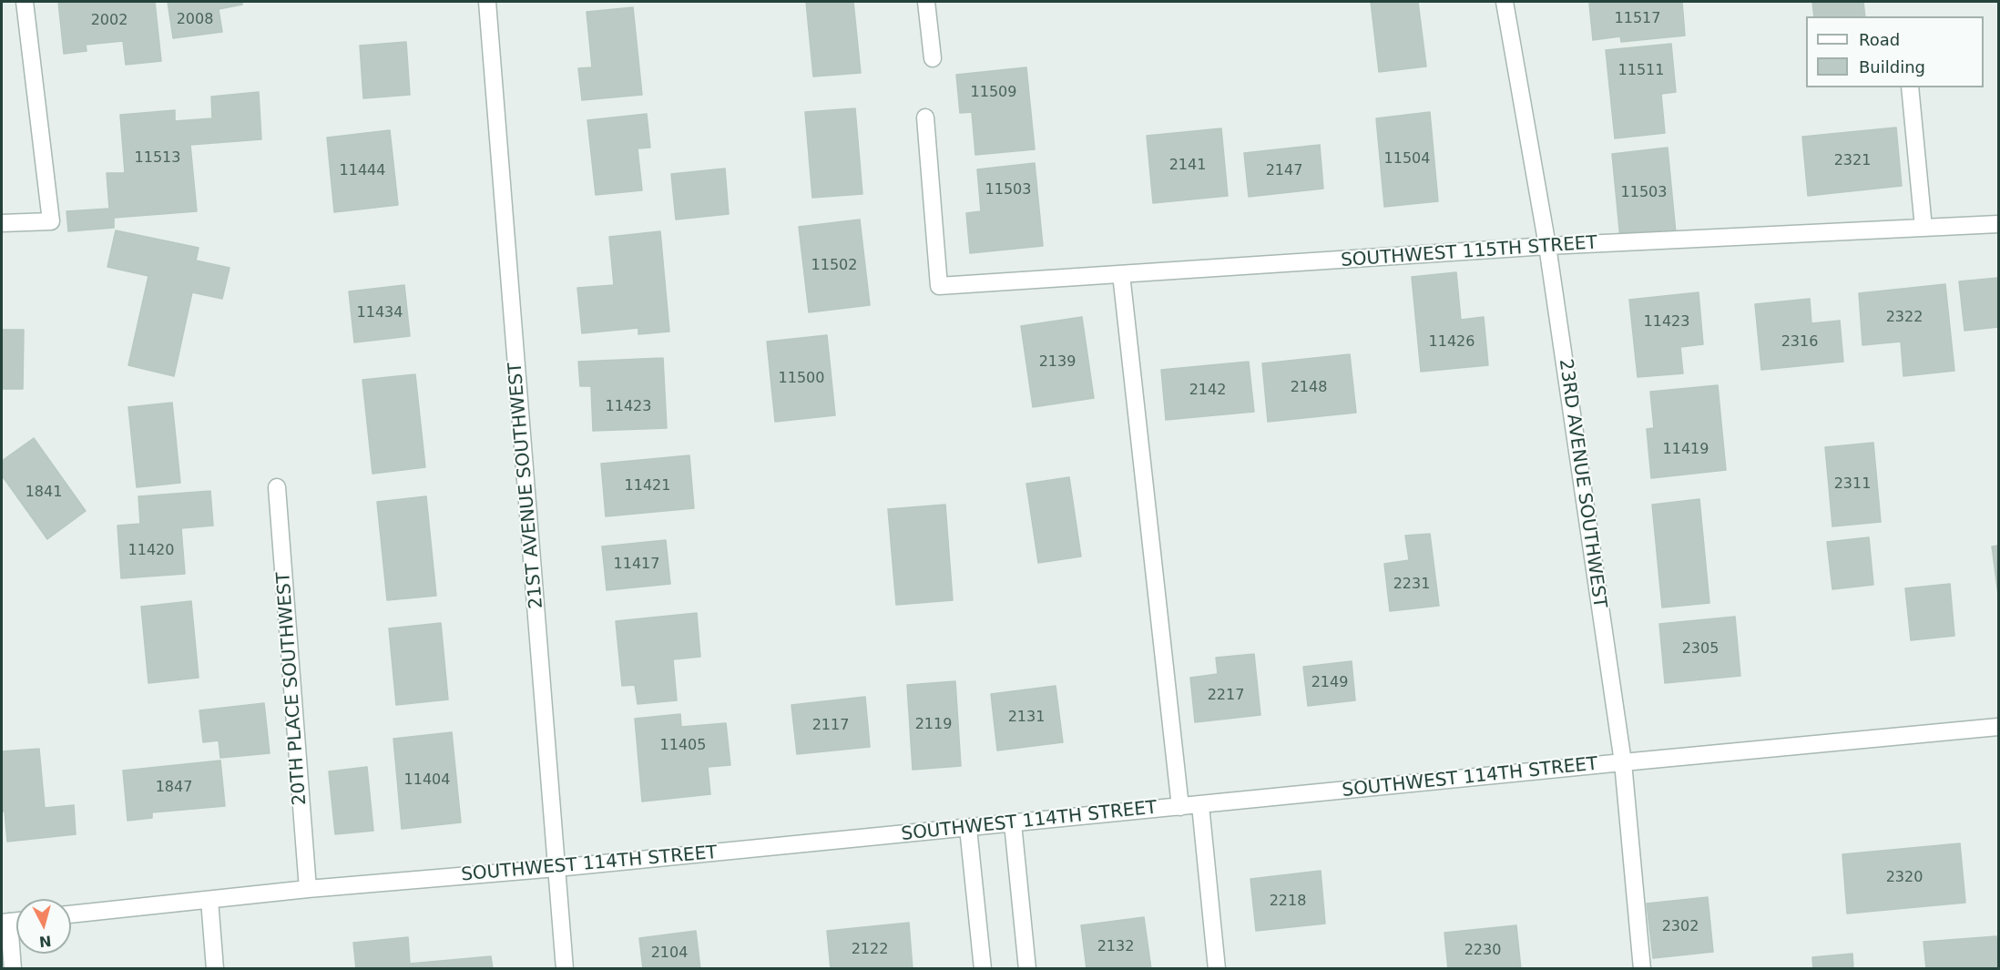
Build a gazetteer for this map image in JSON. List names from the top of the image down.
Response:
{
  "streets": {
    "street": [
      "SOUTHWEST 115TH STREET",
      "23RD AVENUE SOUTHWEST",
      "21ST AVENUE SOUTHWEST",
      "20TH PLACE SOUTHWEST",
      "SOUTHWEST 114TH STREET"
    ]
  },
  "crossings": [
    ["SOUTHWEST 115TH STREET", "23RD AVENUE SOUTHWEST"],
    ["23RD AVENUE SOUTHWEST", "SOUTHWEST 114TH STREET"],
    ["21ST AVENUE SOUTHWEST", "SOUTHWEST 114TH STREET"],
    ["20TH PLACE SOUTHWEST", "SOUTHWEST 114TH STREET"]
  ],
  "house_numbers": [
    "11517",
    "2008",
    "2002",
    "11511",
    "11509",
    "11513",
    "11504",
    "2321",
    "2141",
    "11444",
    "2147",
    "11503",
    "11503",
    "11502",
    "11434",
    "2322",
    "11423",
    "11426",
    "2316",
    "2139",
    "11500",
    "2148",
    "2142",
    "11423",
    "11419",
    "2311",
    "11421",
    "1841",
    "11420",
    "11417",
    "2231",
    "2305",
    "2149",
    "2217",
    "2131",
    "2119",
    "2117",
    "11405",
    "11404",
    "1847",
    "2320",
    "2218",
    "2302",
    "2132",
    "2122",
    "2230",
    "2104"
  ],
  "legend": ["Road", "Building"],
  "north": "bottom"
}
